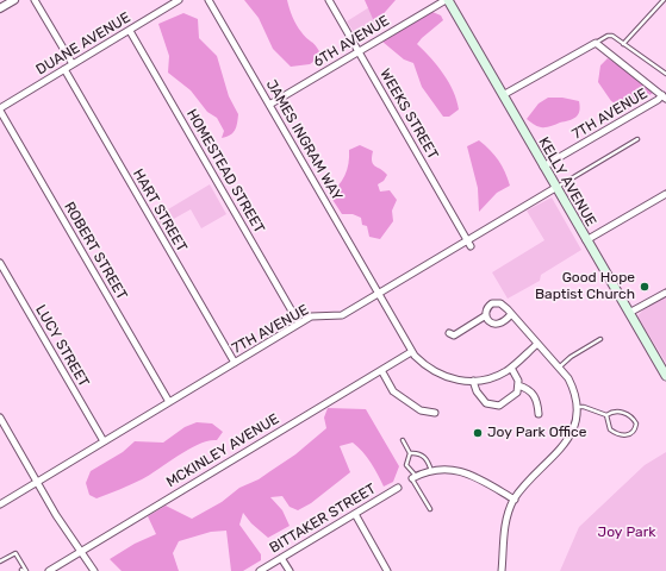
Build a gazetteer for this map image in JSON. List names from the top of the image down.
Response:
{
  "streets": {
    "main road": ["KELLY AVENUE"],
    "street": [
      "6TH AVENUE",
      "DUANE AVENUE",
      "WEEKS STREET",
      "7TH AVENUE",
      "JAMES INGRAM WAY",
      "HOMESTEAD STREET",
      "HART STREET",
      "ROBERT STREET",
      "LUCY STREET",
      "MCKINLEY AVENUE",
      "BITTAKER STREET"
    ]
  },
  "crossings": [
    ["6TH AVENUE", "WEEKS STREET"],
    ["6TH AVENUE", "JAMES INGRAM WAY"],
    ["6TH AVENUE", "KELLY AVENUE"],
    ["DUANE AVENUE", "HOMESTEAD STREET"],
    ["DUANE AVENUE", "HART STREET"],
    ["DUANE AVENUE", "ROBERT STREET"],
    ["WEEKS STREET", "7TH AVENUE"],
    ["7TH AVENUE", "JAMES INGRAM WAY"],
    ["7TH AVENUE", "HOMESTEAD STREET"],
    ["7TH AVENUE", "KELLY AVENUE"],
    ["7TH AVENUE", "HART STREET"],
    ["7TH AVENUE", "ROBERT STREET"],
    ["7TH AVENUE", "LUCY STREET"],
    ["JAMES INGRAM WAY", "MCKINLEY AVENUE"]
  ],
  "parks": ["Joy Park"],
  "places": ["Good Hope Baptist Church", "Joy Park Office"]
}
